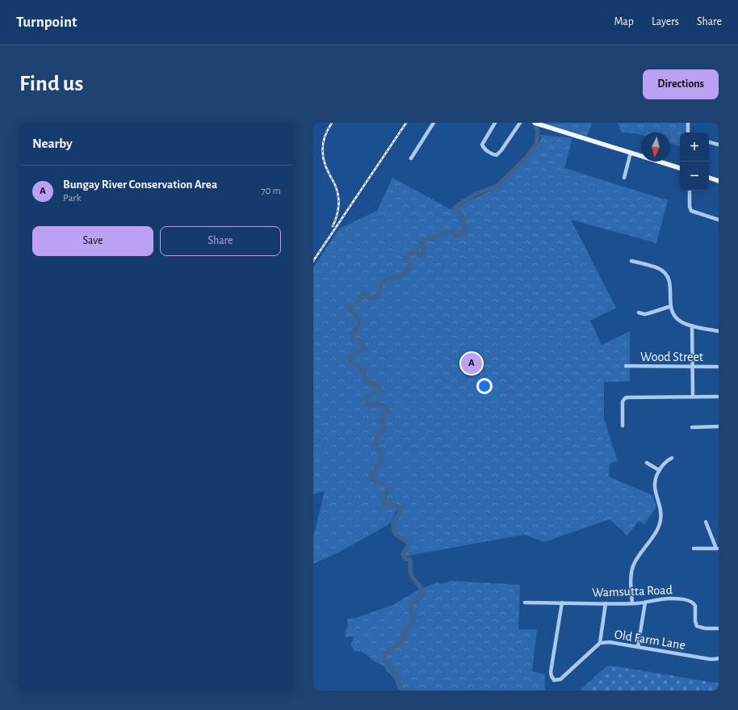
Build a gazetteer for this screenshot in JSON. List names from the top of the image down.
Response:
{
  "streets": {
    "street": ["Wood Street", "Wamsutta Road", "Old Farm Lane"]
  },
  "crossings": [
    ["Wamsutta Road", "Old Farm Lane"]
  ],
  "north": "bottom",
  "page": {
    "header": "Turnpoint",
    "nav": ["Map", "Layers", "Share"],
    "buttons": [
      "Directions",
      ["Save", "Share"]
    ],
    "title": "Find us",
    "heading": "Nearby",
    "map_buttons": ["+", "−"],
    "list": [
      {
        "mark": "A",
        "name": "Bungay River Conservation Area",
        "note": "Park",
        "value": "70 m"
      }
    ],
    "pins": "A"
  }
}
